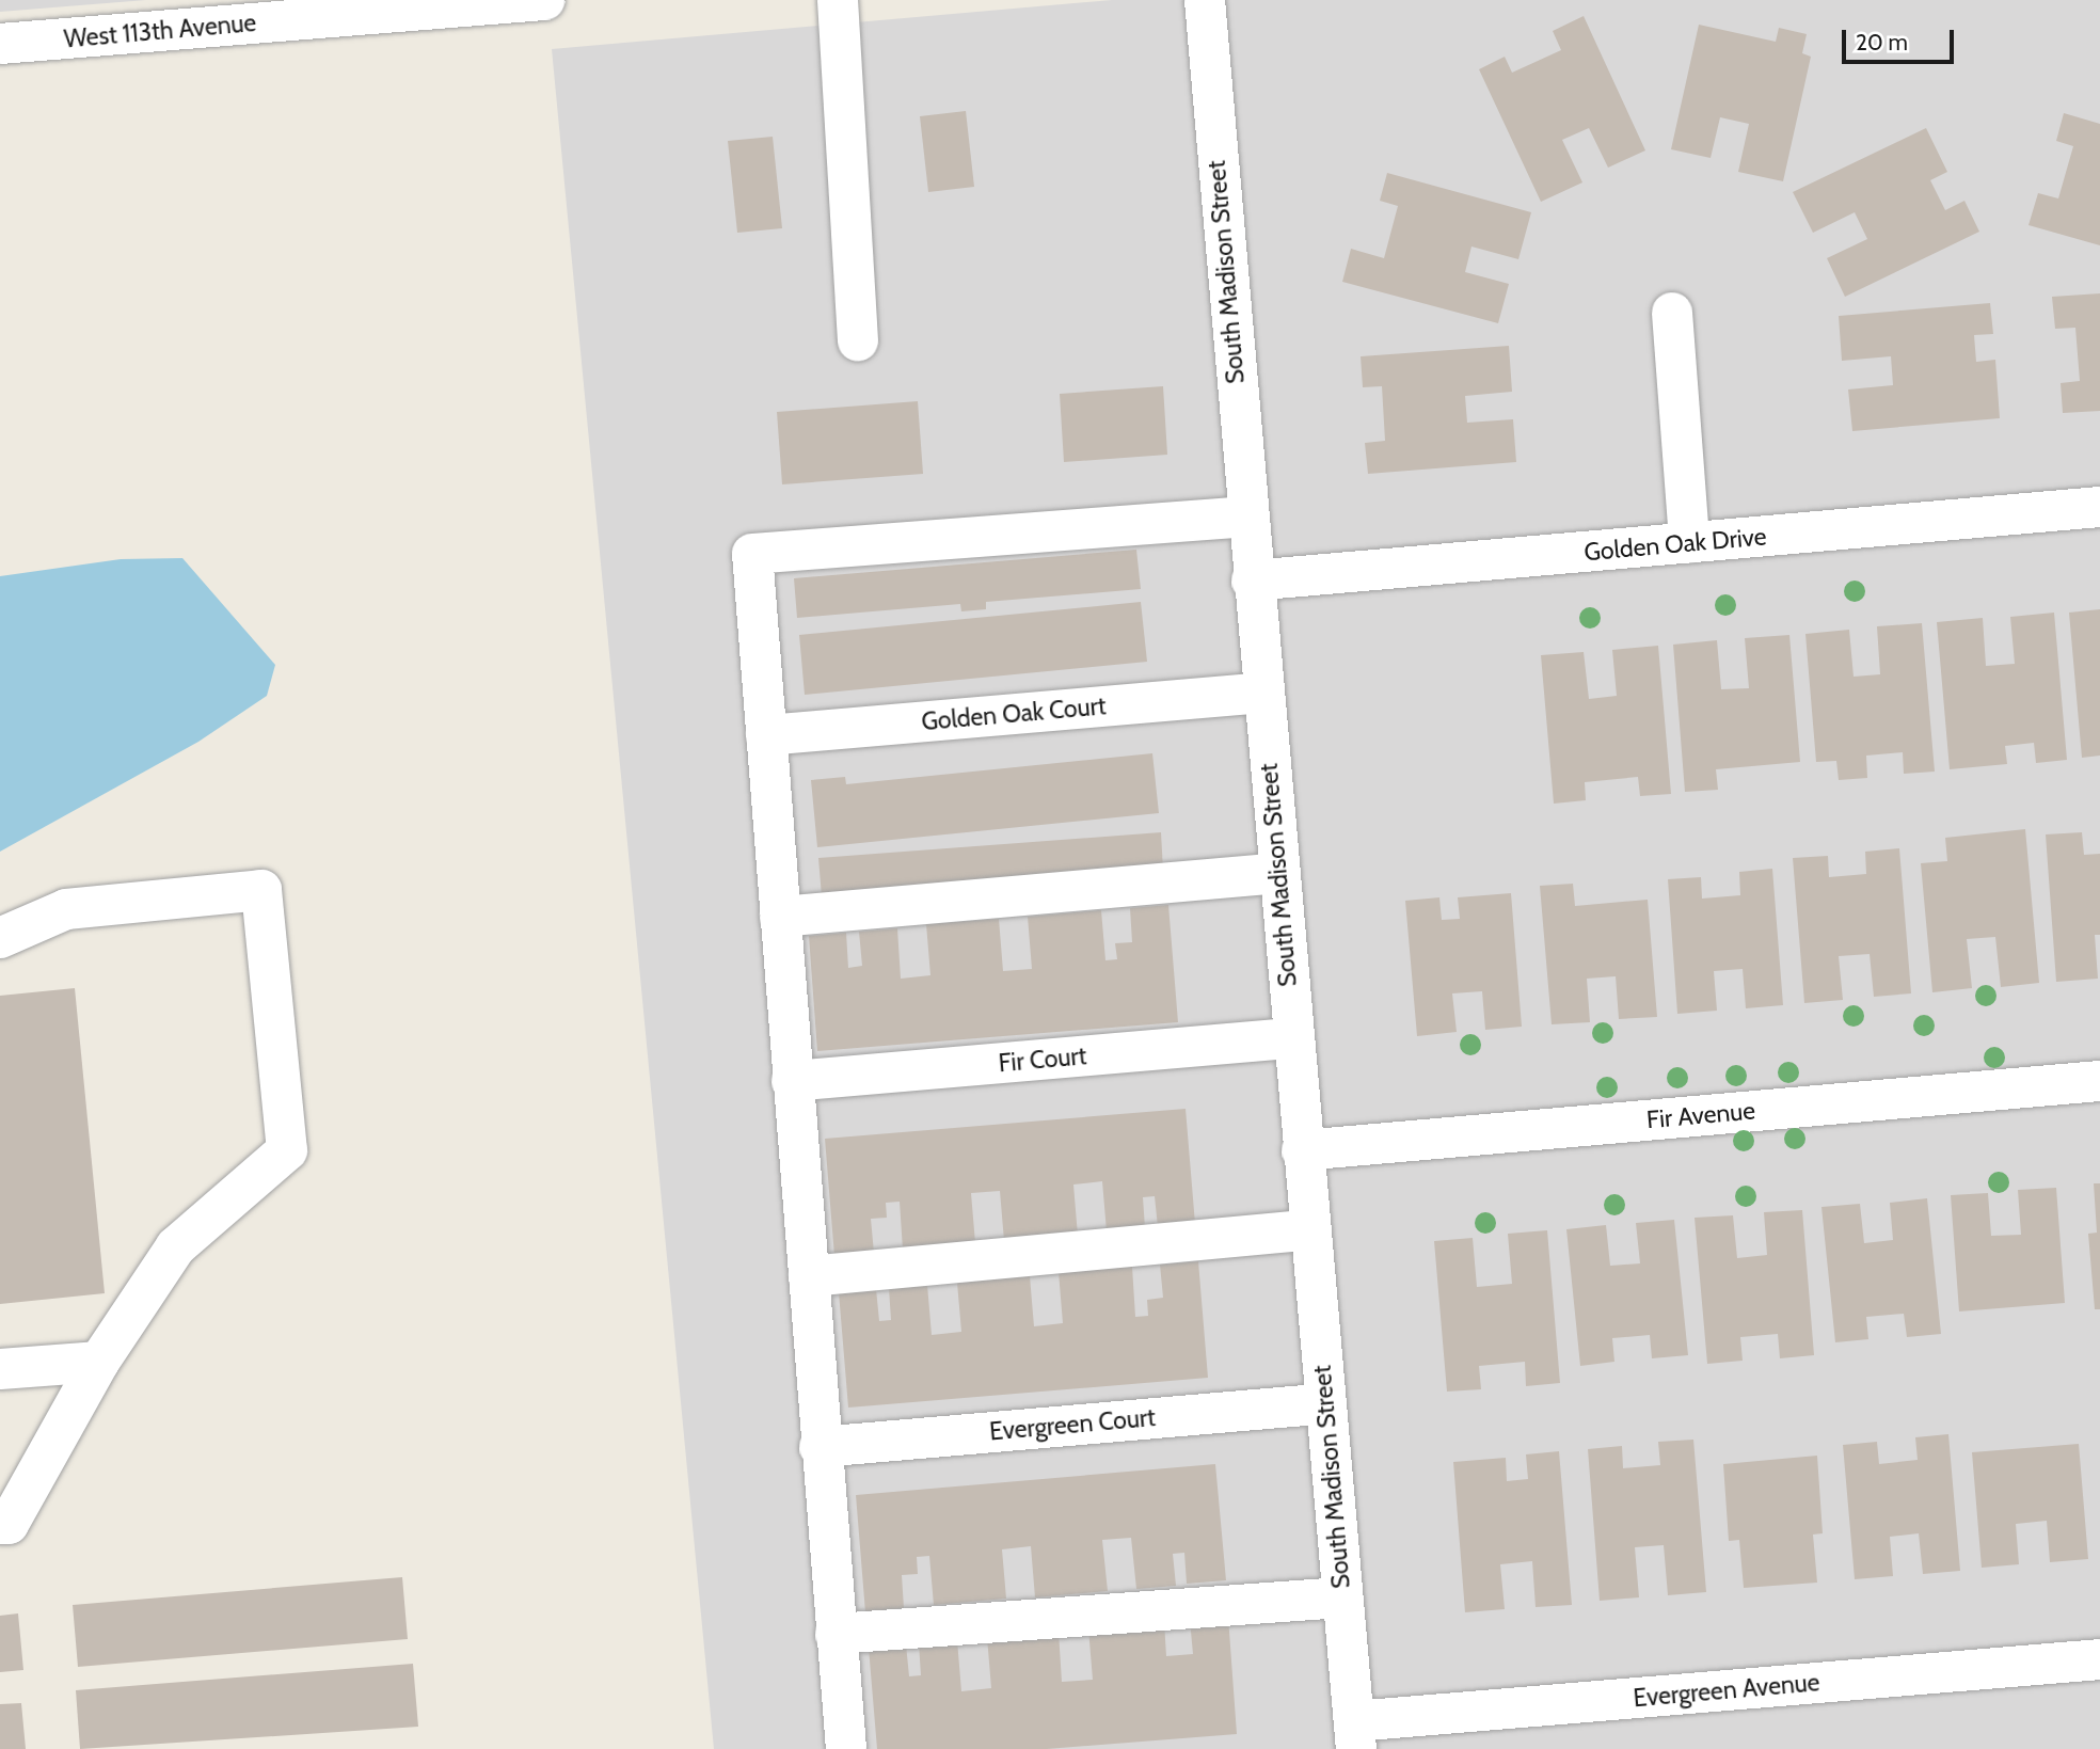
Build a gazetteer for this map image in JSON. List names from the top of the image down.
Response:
{
  "streets": {
    "street": [
      "West 113th Avenue",
      "South Madison Street",
      "Golden Oak Drive",
      "Golden Oak Court",
      "Fir Court",
      "Fir Avenue",
      "Evergreen Court",
      "Evergreen Avenue"
    ]
  },
  "crossings": [
    ["South Madison Street", "Golden Oak Drive"],
    ["South Madison Street", "Golden Oak Court"],
    ["South Madison Street", "Fir Court"],
    ["South Madison Street", "Fir Avenue"],
    ["South Madison Street", "Evergreen Court"],
    ["South Madison Street", "Evergreen Avenue"]
  ],
  "scale_bar": "20 m"
}
